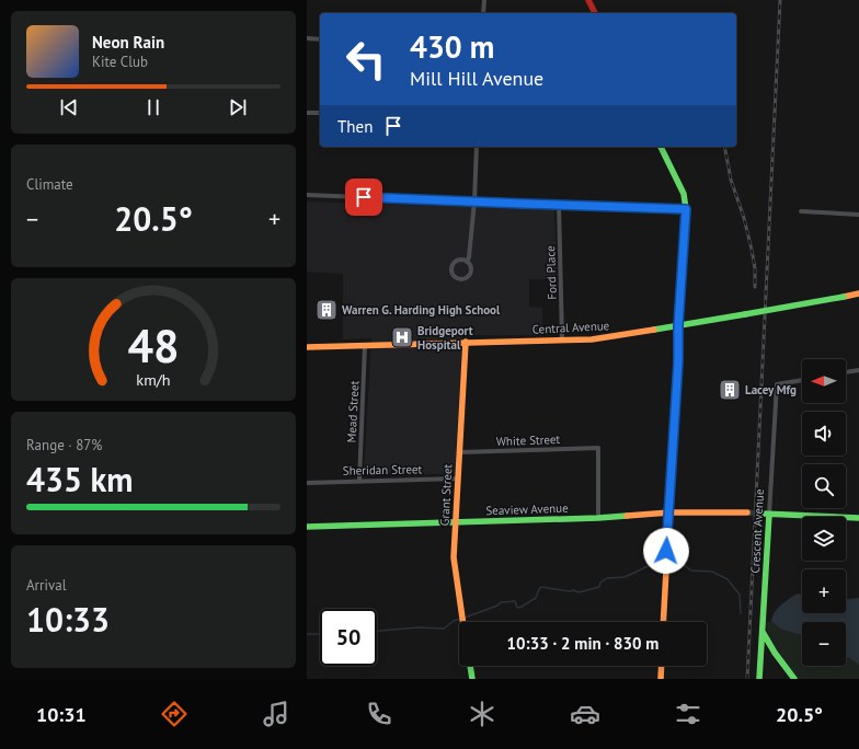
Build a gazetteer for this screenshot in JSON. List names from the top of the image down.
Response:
{
  "streets": {
    "main road": [
      "Central Avenue",
      "Grant Street",
      "Seaview Avenue",
      "Crescent Avenue"
    ],
    "street": [
      "Ford Place",
      "Mead Street",
      "White Street",
      "Sheridan Street"
    ]
  },
  "crossings": [
    ["Ford Place", "Central Avenue"],
    ["Central Avenue", "Mead Street"],
    ["Central Avenue", "Grant Street"],
    ["Mead Street", "Sheridan Street"],
    ["White Street", "Grant Street"],
    ["White Street", "Seaview Avenue"],
    ["Sheridan Street", "Grant Street"],
    ["Grant Street", "Seaview Avenue"]
  ],
  "places": {
    "building": ["Warren G. Harding High School", "Lacey Mfg"],
    "hospital": ["Bridgeport Hospital"]
  },
  "north": "left",
  "page": {
    "turn": ["430 m", "Mill Hill Avenue"],
    "song": ["Neon Rain", "Kite Club"],
    "then": "Then",
    "tile": [
      "Climate",
      ["Range · 87%", "435 km"],
      ["Arrival", "10:33"]
    ],
    "heat": ["−", "20.5°", "+"],
    "map_buttons": ["+", "−"],
    "limit": "50",
    "trip": "10:33 · 2 min · 830 m",
    "tabs": ["10:31", "20.5°"],
    "gauge": ["48", "km/h"]
  }
}
